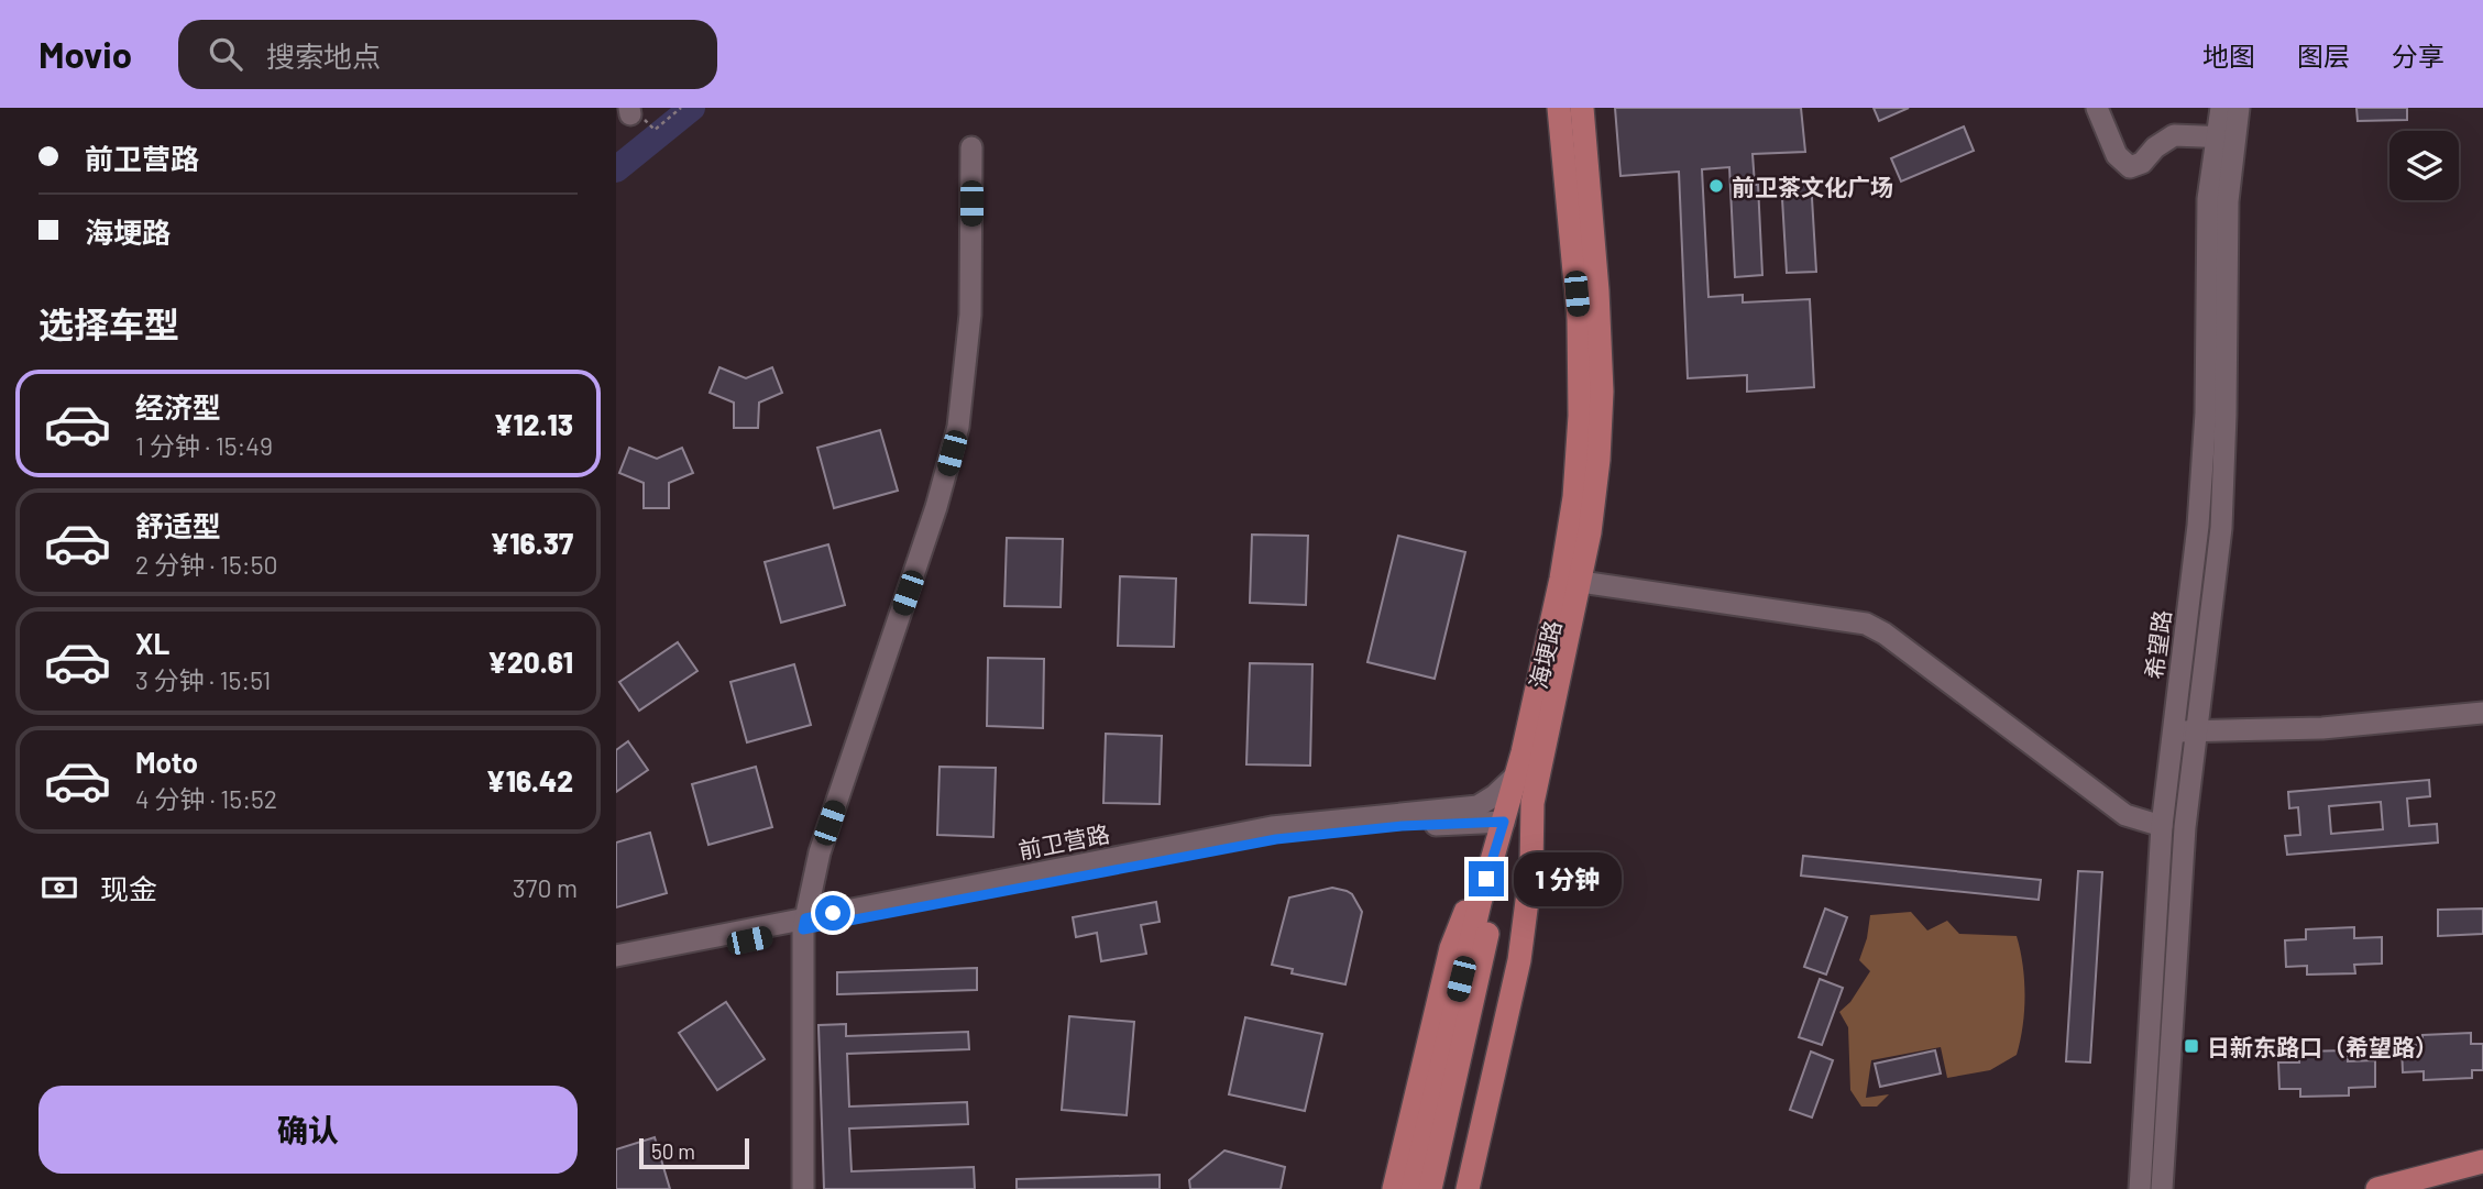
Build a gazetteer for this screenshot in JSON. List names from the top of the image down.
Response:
{
  "streets": {
    "main road": ["海埂路"],
    "street": ["希望路", "前卫营路"]
  },
  "crossings": [
    ["海埂路", "前卫营路"]
  ],
  "places": {
    "other": ["前卫茶文化广场"],
    "transit": ["日新东路口（希望路）"]
  },
  "scale_bar": "50 m",
  "page": {
    "header": "Movio",
    "search": "搜索地点",
    "nav": ["地图", "图层", "分享"],
    "banner": ["前卫营路", "海埂路"],
    "heading": "选择车型",
    "list": [
      {
        "name": "经济型",
        "note": "1 分钟 · 15:49",
        "value": "¥12.13"
      },
      {
        "name": "舒适型",
        "note": "2 分钟 · 15:50",
        "value": "¥16.37"
      },
      {
        "name": "XL",
        "note": "3 分钟 · 15:51",
        "value": "¥20.61"
      },
      {
        "name": "Moto",
        "note": "4 分钟 · 15:52",
        "value": "¥16.42"
      }
    ],
    "pay": ["现金", "370 m"],
    "bubble": "1 分钟",
    "buttons": "确认",
    "scale": "50 m"
  }
}
